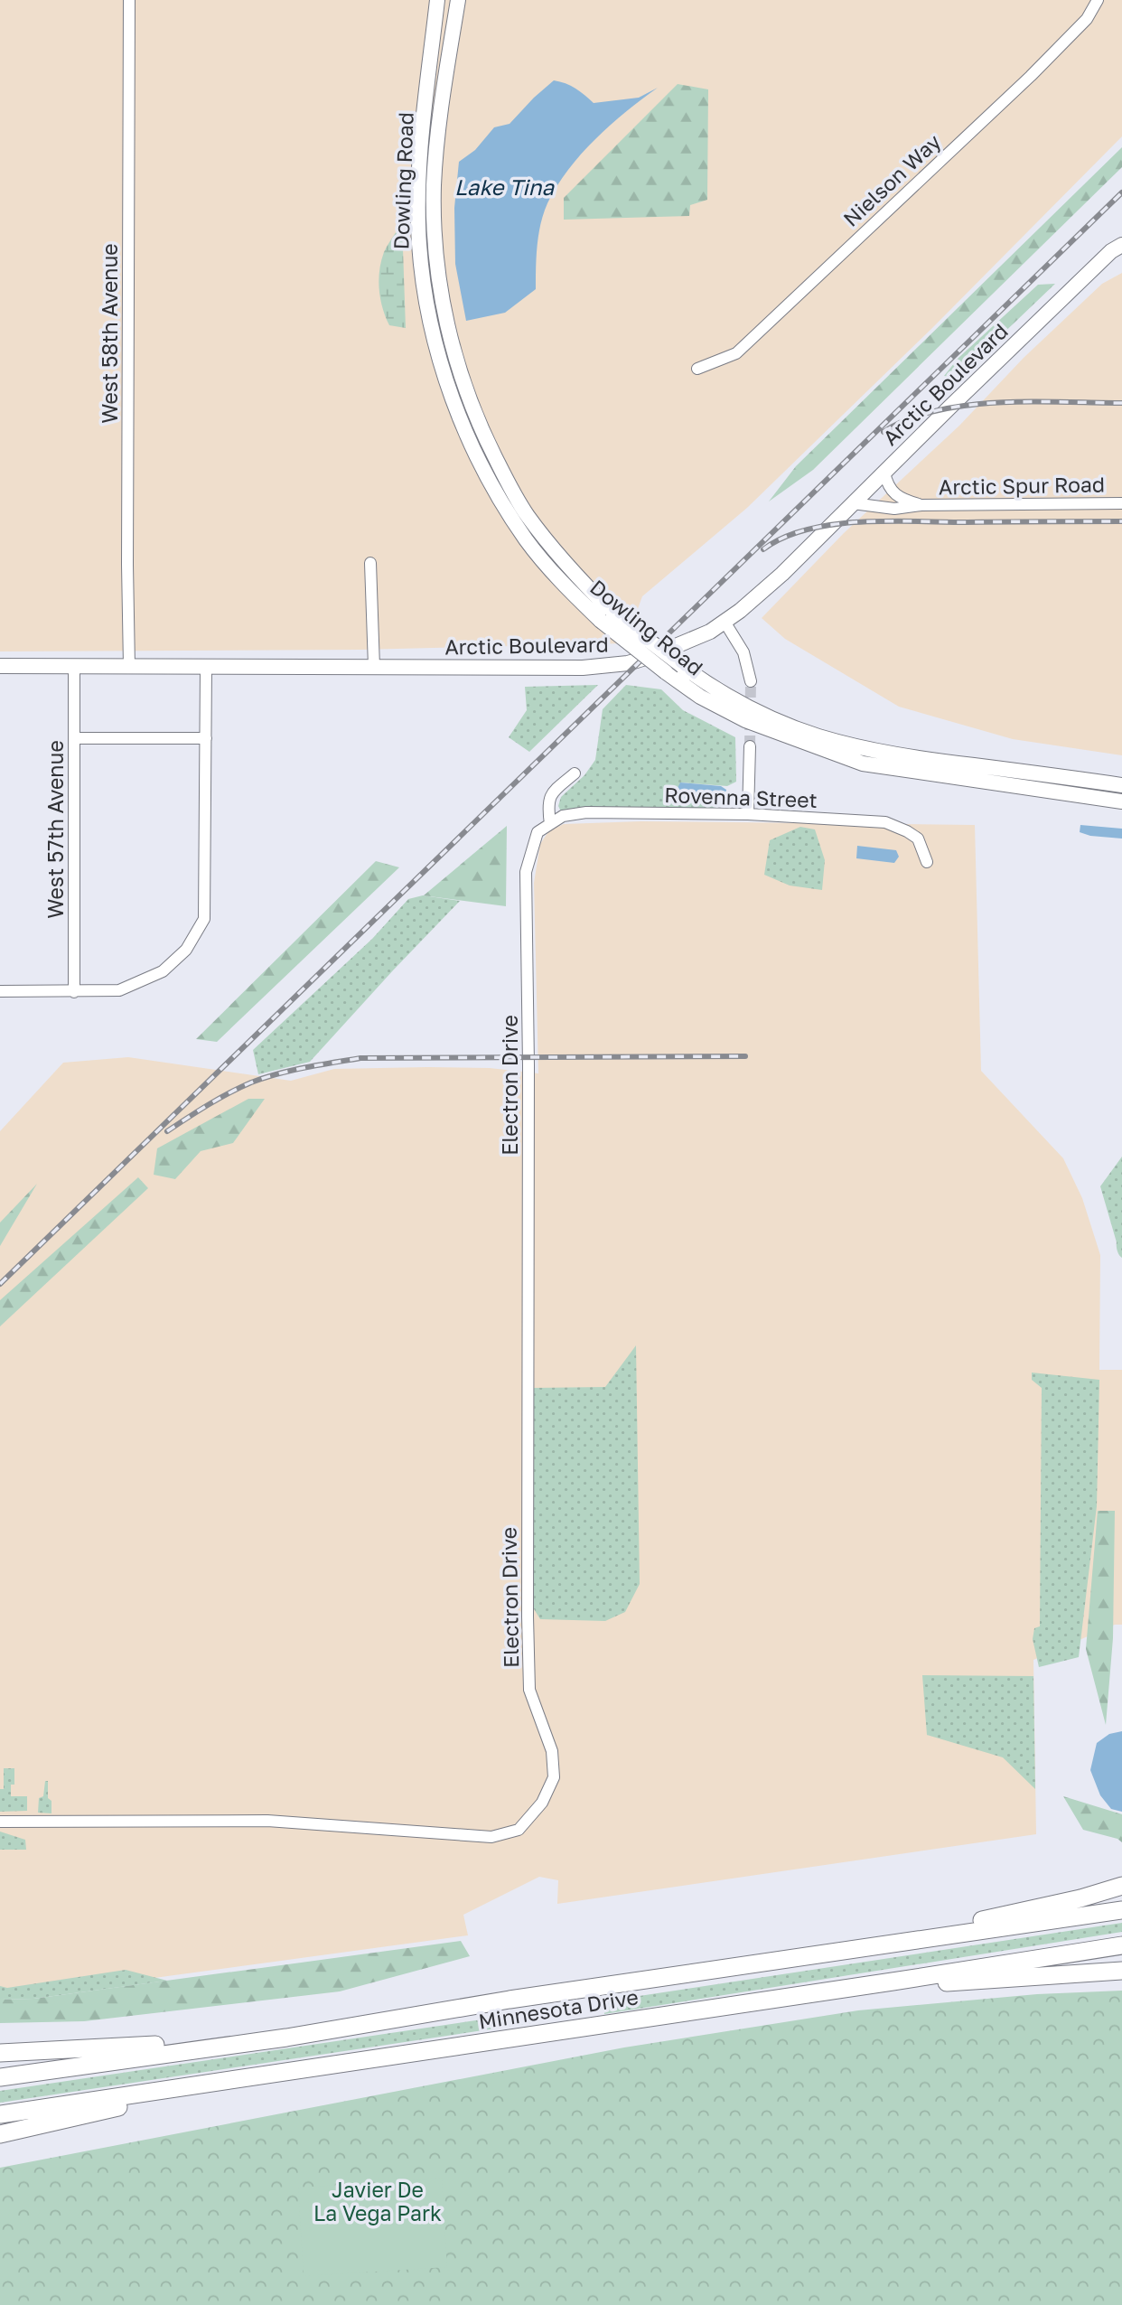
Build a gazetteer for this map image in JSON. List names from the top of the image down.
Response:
{
  "streets": {
    "highway": ["Minnesota Drive"],
    "main road": ["Dowling Road", "Arctic Boulevard"],
    "street": [
      "Nielson Way",
      "West 58th Avenue",
      "Arctic Spur Road",
      "Rovenna Street",
      "West 57th Avenue",
      "Electron Drive"
    ]
  },
  "crossings": [
    ["West 58th Avenue", "Arctic Boulevard"],
    ["Arctic Boulevard", "Arctic Spur Road"],
    ["Arctic Boulevard", "West 57th Avenue"],
    ["Rovenna Street", "Electron Drive"]
  ],
  "water": ["Lake Tina"],
  "parks": ["Javier De La Vega Park"]
}
